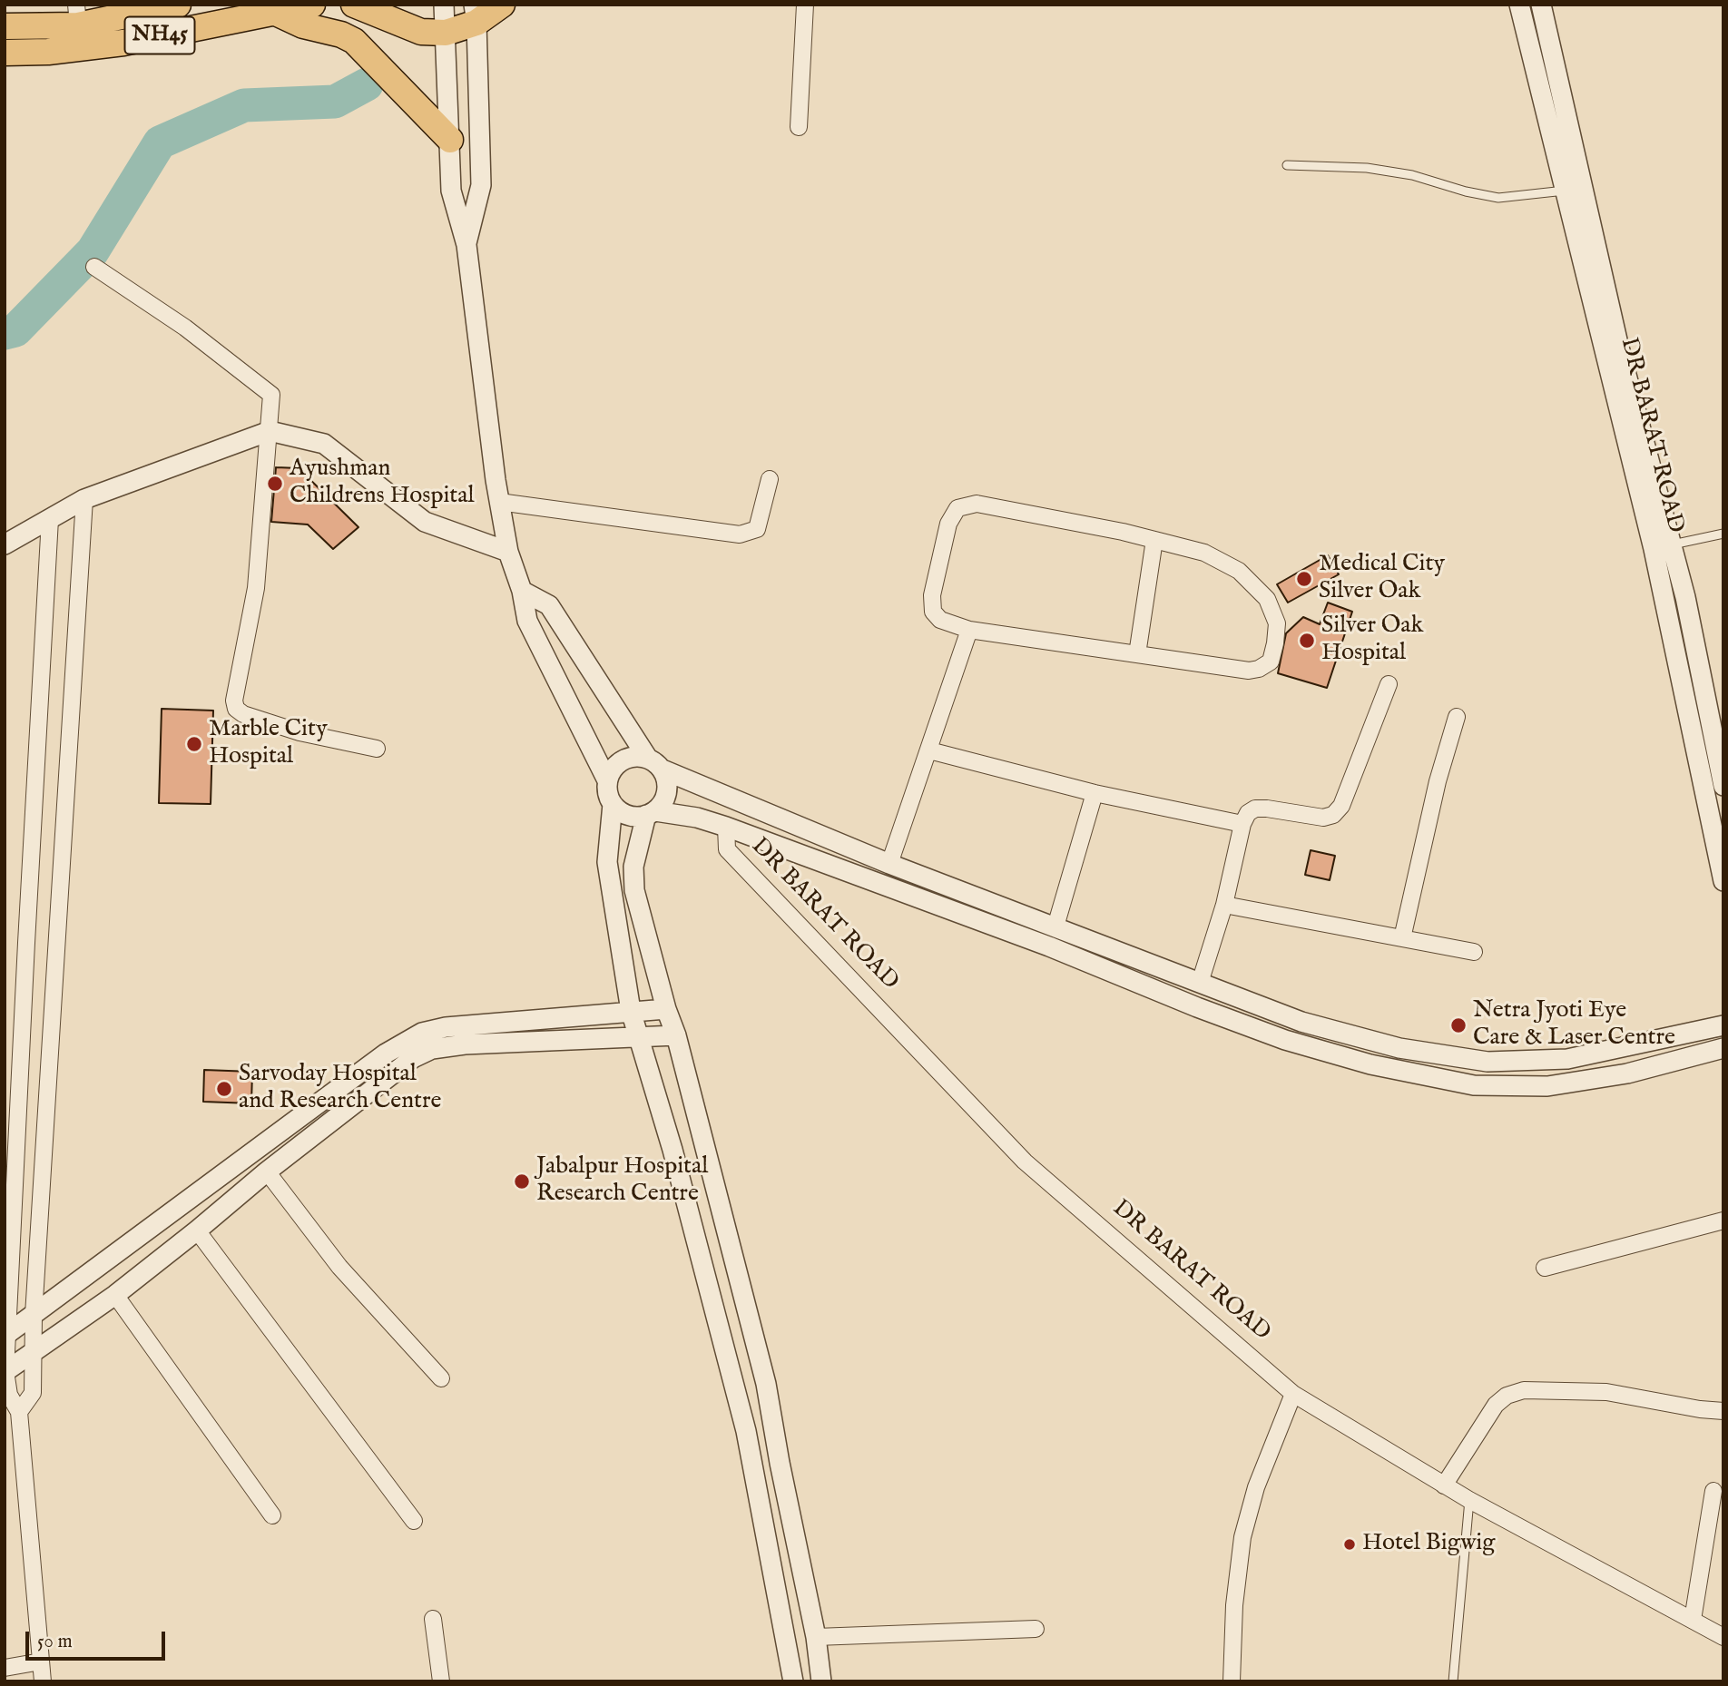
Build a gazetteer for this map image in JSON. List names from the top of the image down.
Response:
{
  "streets": {
    "highway": ["NH45"],
    "street": ["DR BARAT ROAD"]
  },
  "places": [
    "Ayushman Childrens Hospital",
    "Medical City Silver Oak",
    "Silver Oak Hospital",
    "Marble City Hospital",
    "Netra Jyoti Eye Care & Laser Centre",
    "Sarvoday Hospital and Research Centre",
    "Jabalpur Hospital Research Centre",
    "Hotel Bigwig"
  ],
  "scale_bar": "50 m"
}
